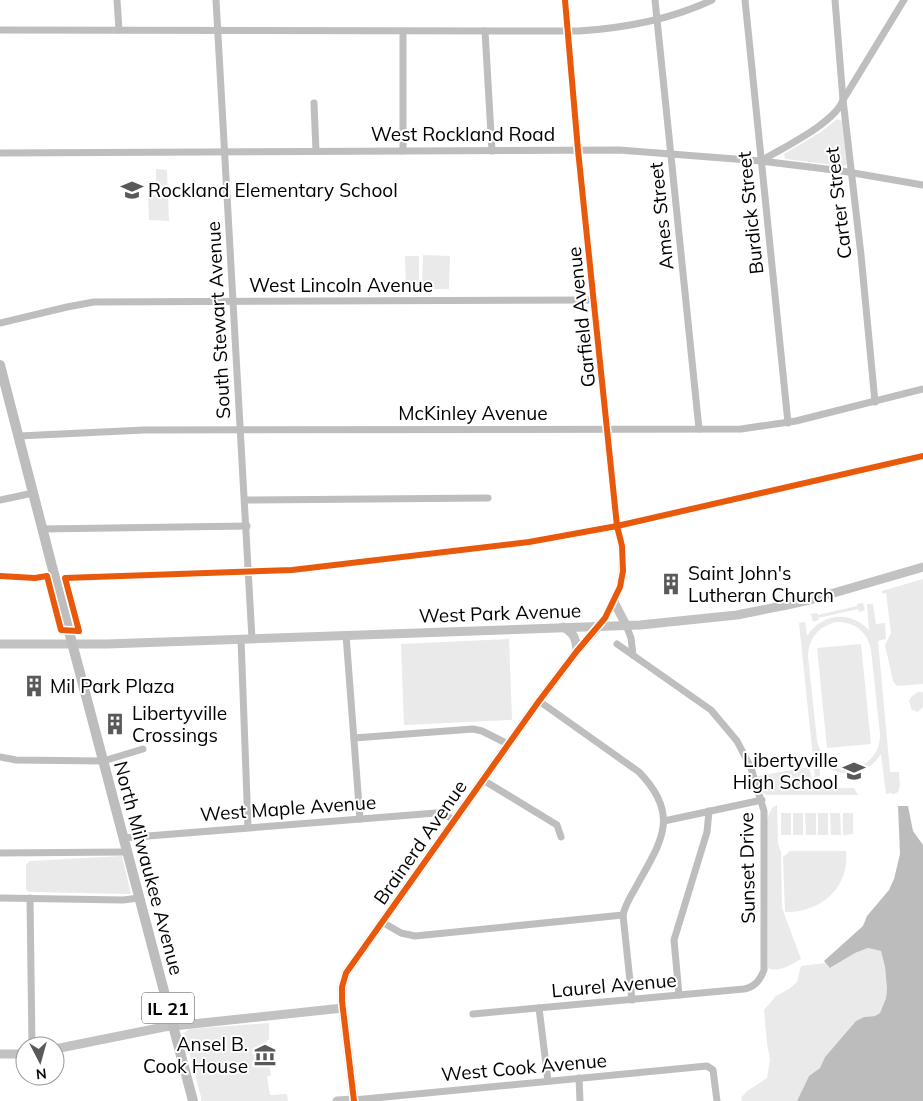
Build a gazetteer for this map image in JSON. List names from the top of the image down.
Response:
{
  "streets": {
    "main road": [
      "West Park Avenue",
      "Brainerd Avenue",
      "North Milwaukee Avenue",
      "IL 21",
      "West Cook Avenue"
    ],
    "street": [
      "West Rockland Road",
      "Carter Street",
      "Burdick Street",
      "Ames Street",
      "West Lincoln Avenue",
      "Garfield Avenue",
      "South Stewart Avenue",
      "McKinley Avenue",
      "West Maple Avenue",
      "Sunset Drive",
      "Laurel Avenue"
    ]
  },
  "crossings": [
    ["West Rockland Road", "Carter Street"],
    ["West Rockland Road", "Burdick Street"],
    ["West Rockland Road", "Ames Street"],
    ["West Rockland Road", "Garfield Avenue"],
    ["West Rockland Road", "South Stewart Avenue"],
    ["Carter Street", "McKinley Avenue"],
    ["Burdick Street", "McKinley Avenue"],
    ["Ames Street", "McKinley Avenue"],
    ["West Lincoln Avenue", "Garfield Avenue"],
    ["West Lincoln Avenue", "South Stewart Avenue"],
    ["Garfield Avenue", "McKinley Avenue"],
    ["Garfield Avenue", "West Park Avenue"],
    ["Garfield Avenue", "Brainerd Avenue"],
    ["South Stewart Avenue", "McKinley Avenue"],
    ["South Stewart Avenue", "West Park Avenue"],
    ["McKinley Avenue", "IL 21"],
    ["West Park Avenue", "Brainerd Avenue"],
    ["West Park Avenue", "North Milwaukee Avenue"],
    ["West Park Avenue", "IL 21"],
    ["West Maple Avenue", "Brainerd Avenue"],
    ["West Maple Avenue", "North Milwaukee Avenue"],
    ["Brainerd Avenue", "West Cook Avenue"],
    ["North Milwaukee Avenue", "IL 21"],
    ["Sunset Drive", "Laurel Avenue"]
  ],
  "places": {
    "school or university": ["Rockland Elementary School", "Libertyville High School"],
    "building": ["Saint John's Lutheran Church", "Mil Park Plaza", "Libertyville Crossings"],
    "museum": ["Ansel B. Cook House"]
  },
  "north": "bottom"
}
